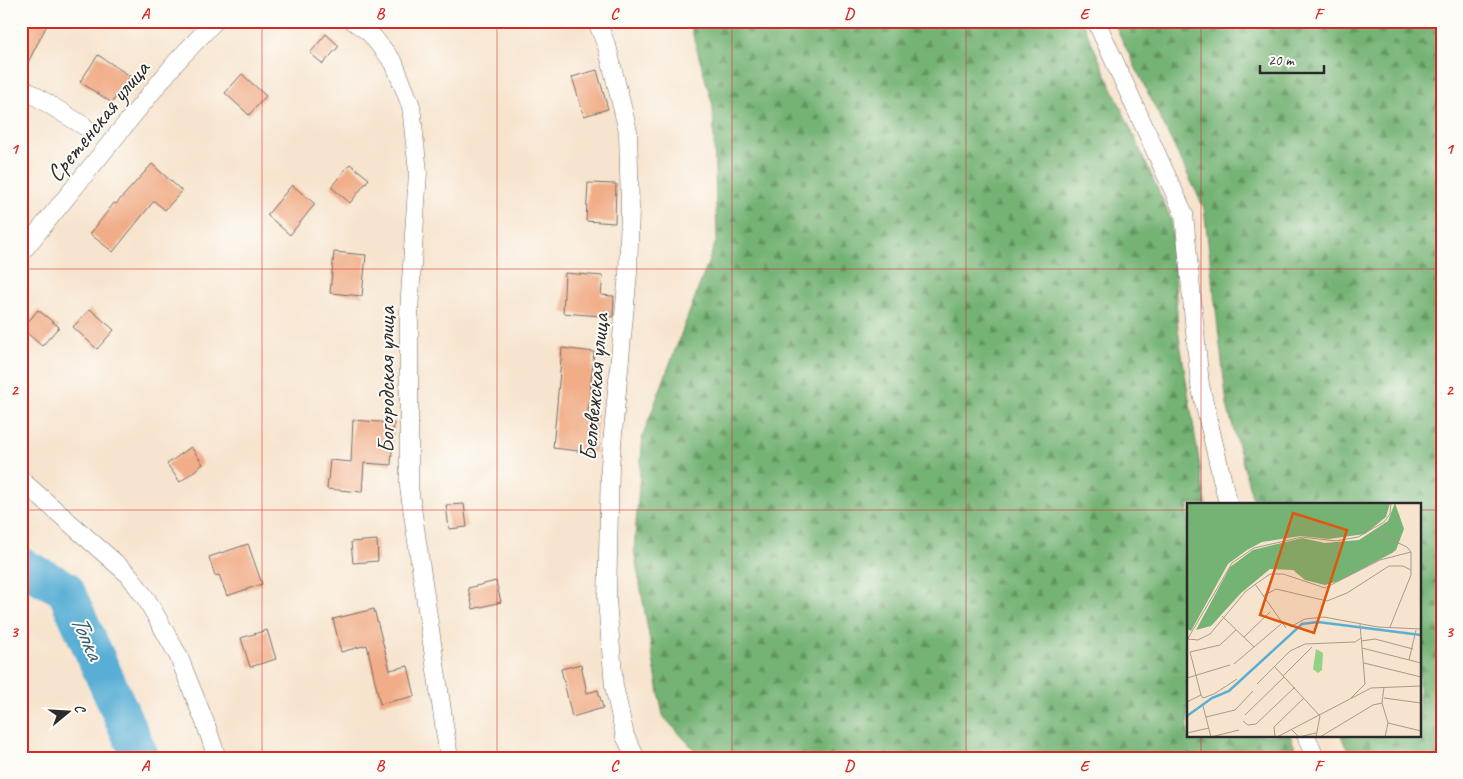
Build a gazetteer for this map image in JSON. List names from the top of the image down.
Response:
{
  "streets": {
    "street": ["Сретенская улица", "Богородская улица", "Беловежская улица"]
  },
  "water": ["Топка"],
  "scale_bar": "20 m",
  "north": "right",
  "grid": {
    "columns": [
      "A",
      "B",
      "C",
      "D",
      "E",
      "F"
    ],
    "rows": ["1", "2", "3"]
  }
}
